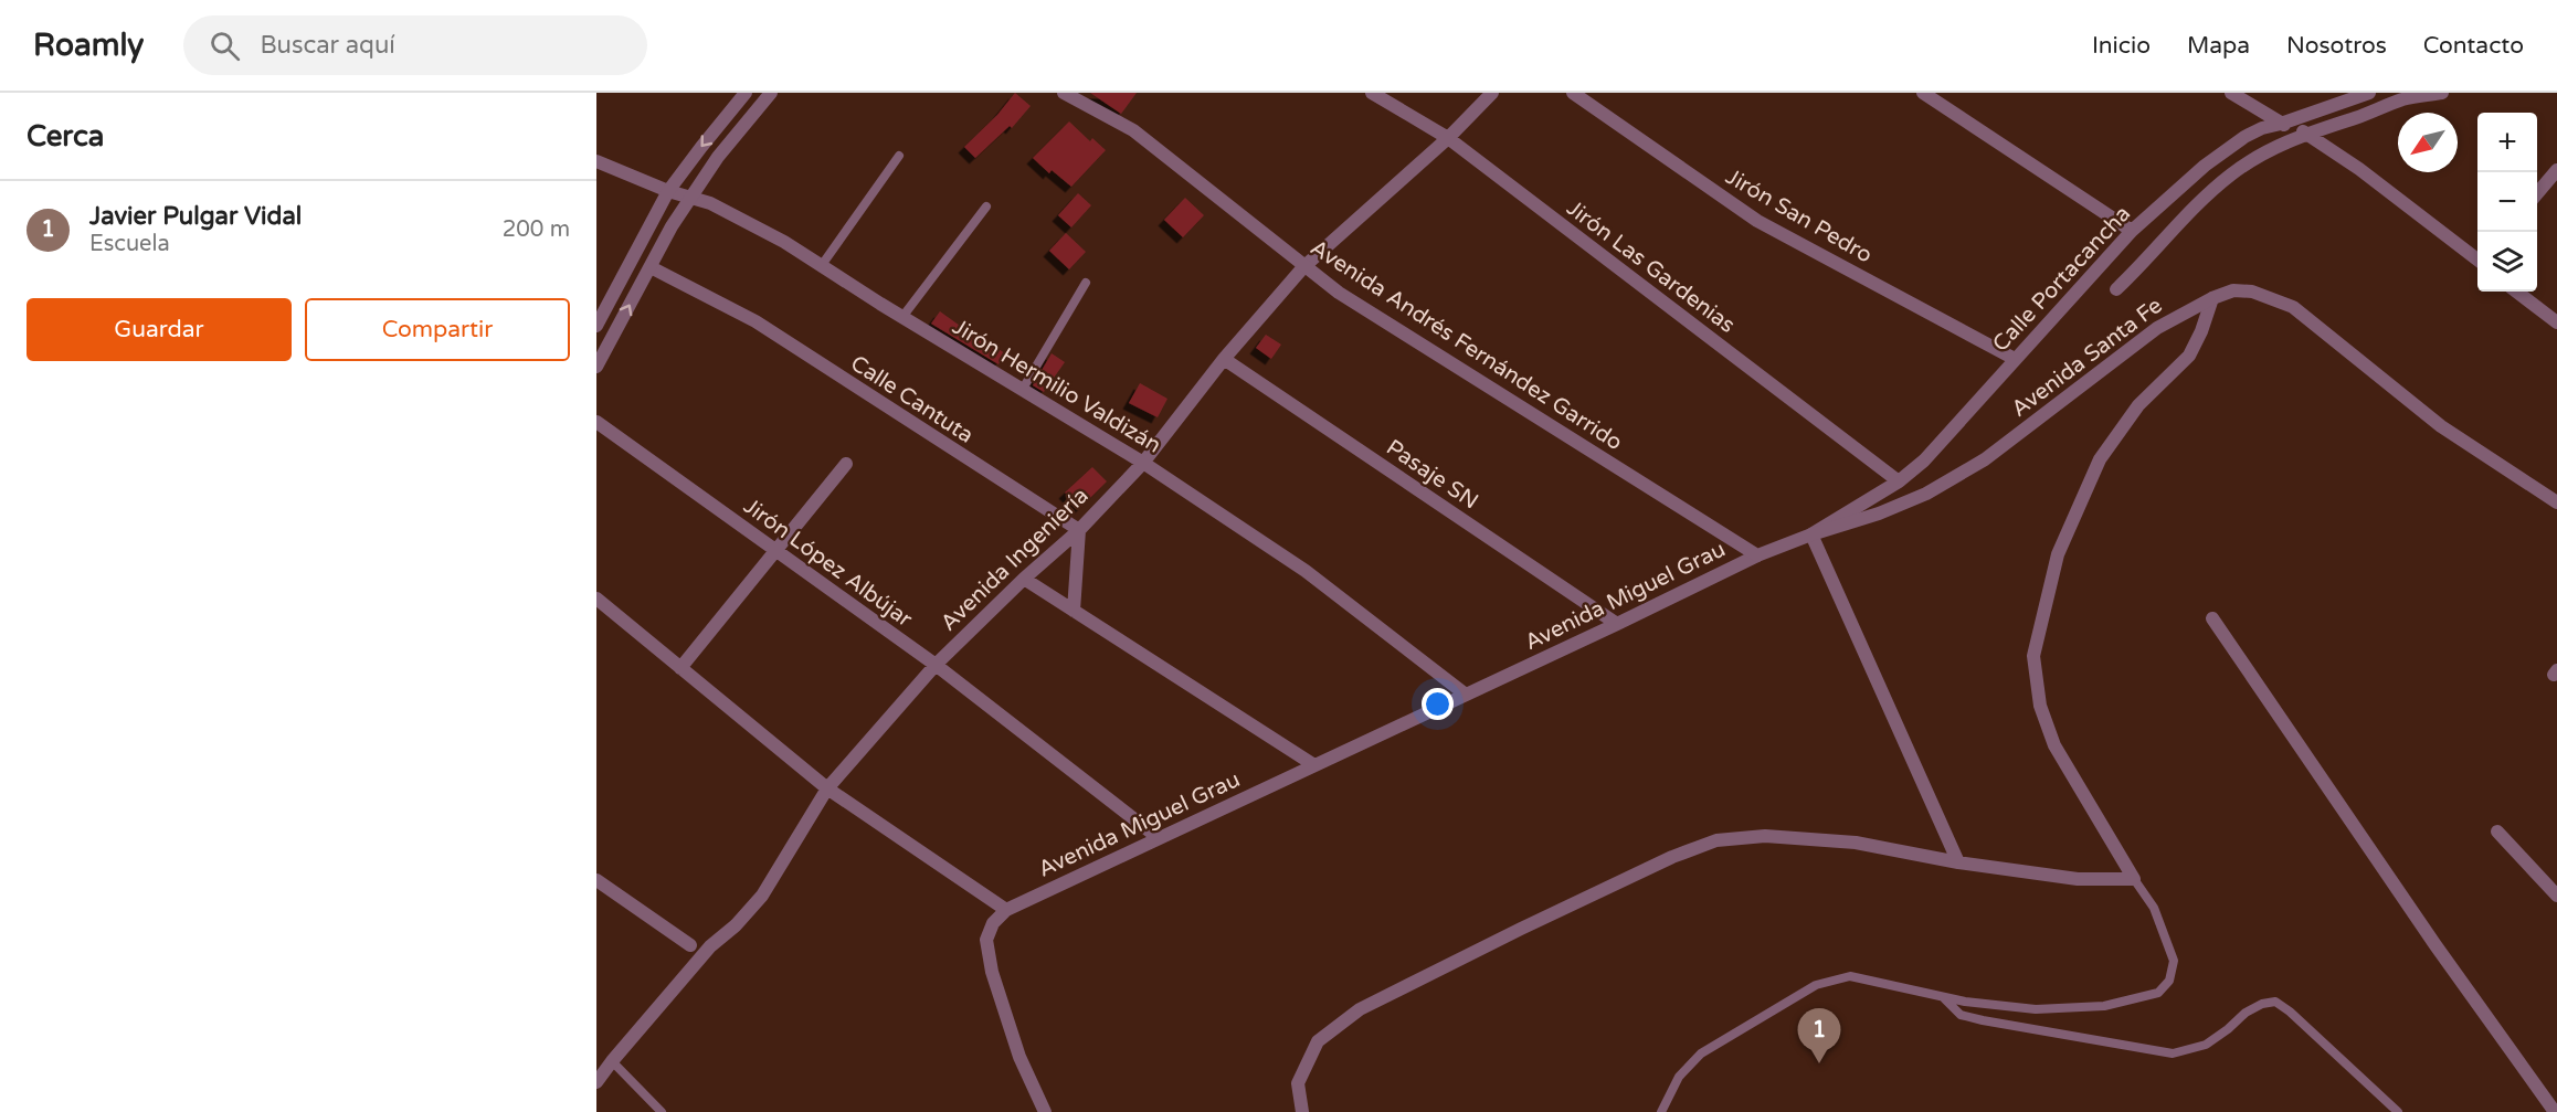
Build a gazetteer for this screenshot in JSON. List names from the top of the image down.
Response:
{
  "streets": {
    "street": [
      "Jirón San Pedro",
      "Jirón Las Gardenias",
      "Calle Portacancha",
      "Avenida Andrés Fernández Garrido",
      "Avenida Santa Fe",
      "Jirón Hermilio Valdizán",
      "Calle Cantuta",
      "Pasaje SN",
      "Avenida Ingeniería",
      "Jirón López Albújar",
      "Avenida Miguel Grau"
    ]
  },
  "crossings": [
    ["Jirón San Pedro", "Calle Portacancha"],
    ["Jirón Las Gardenias", "Calle Portacancha"],
    ["Jirón Las Gardenias", "Avenida Ingeniería"],
    ["Calle Portacancha", "Avenida Santa Fe"],
    ["Avenida Andrés Fernández Garrido", "Avenida Santa Fe"],
    ["Avenida Andrés Fernández Garrido", "Avenida Ingeniería"],
    ["Avenida Andrés Fernández Garrido", "Avenida Miguel Grau"],
    ["Avenida Santa Fe", "Avenida Miguel Grau"],
    ["Jirón Hermilio Valdizán", "Avenida Ingeniería"],
    ["Jirón Hermilio Valdizán", "Avenida Miguel Grau"],
    ["Calle Cantuta", "Avenida Ingeniería"],
    ["Pasaje SN", "Avenida Ingeniería"],
    ["Pasaje SN", "Avenida Miguel Grau"],
    ["Avenida Ingeniería", "Jirón López Albújar"],
    ["Jirón López Albújar", "Avenida Miguel Grau"]
  ],
  "north": "bottom left",
  "page": {
    "header": "Roamly",
    "search": "Buscar aquí",
    "nav": [
      "Inicio",
      "Mapa",
      "Nosotros",
      "Contacto"
    ],
    "heading": "Cerca",
    "map_buttons": ["+", "−"],
    "list": [
      {
        "mark": "1",
        "name": "Javier Pulgar Vidal",
        "note": "Escuela",
        "value": "200 m"
      }
    ],
    "buttons": ["Guardar", "Compartir"],
    "pins": "1"
  }
}
